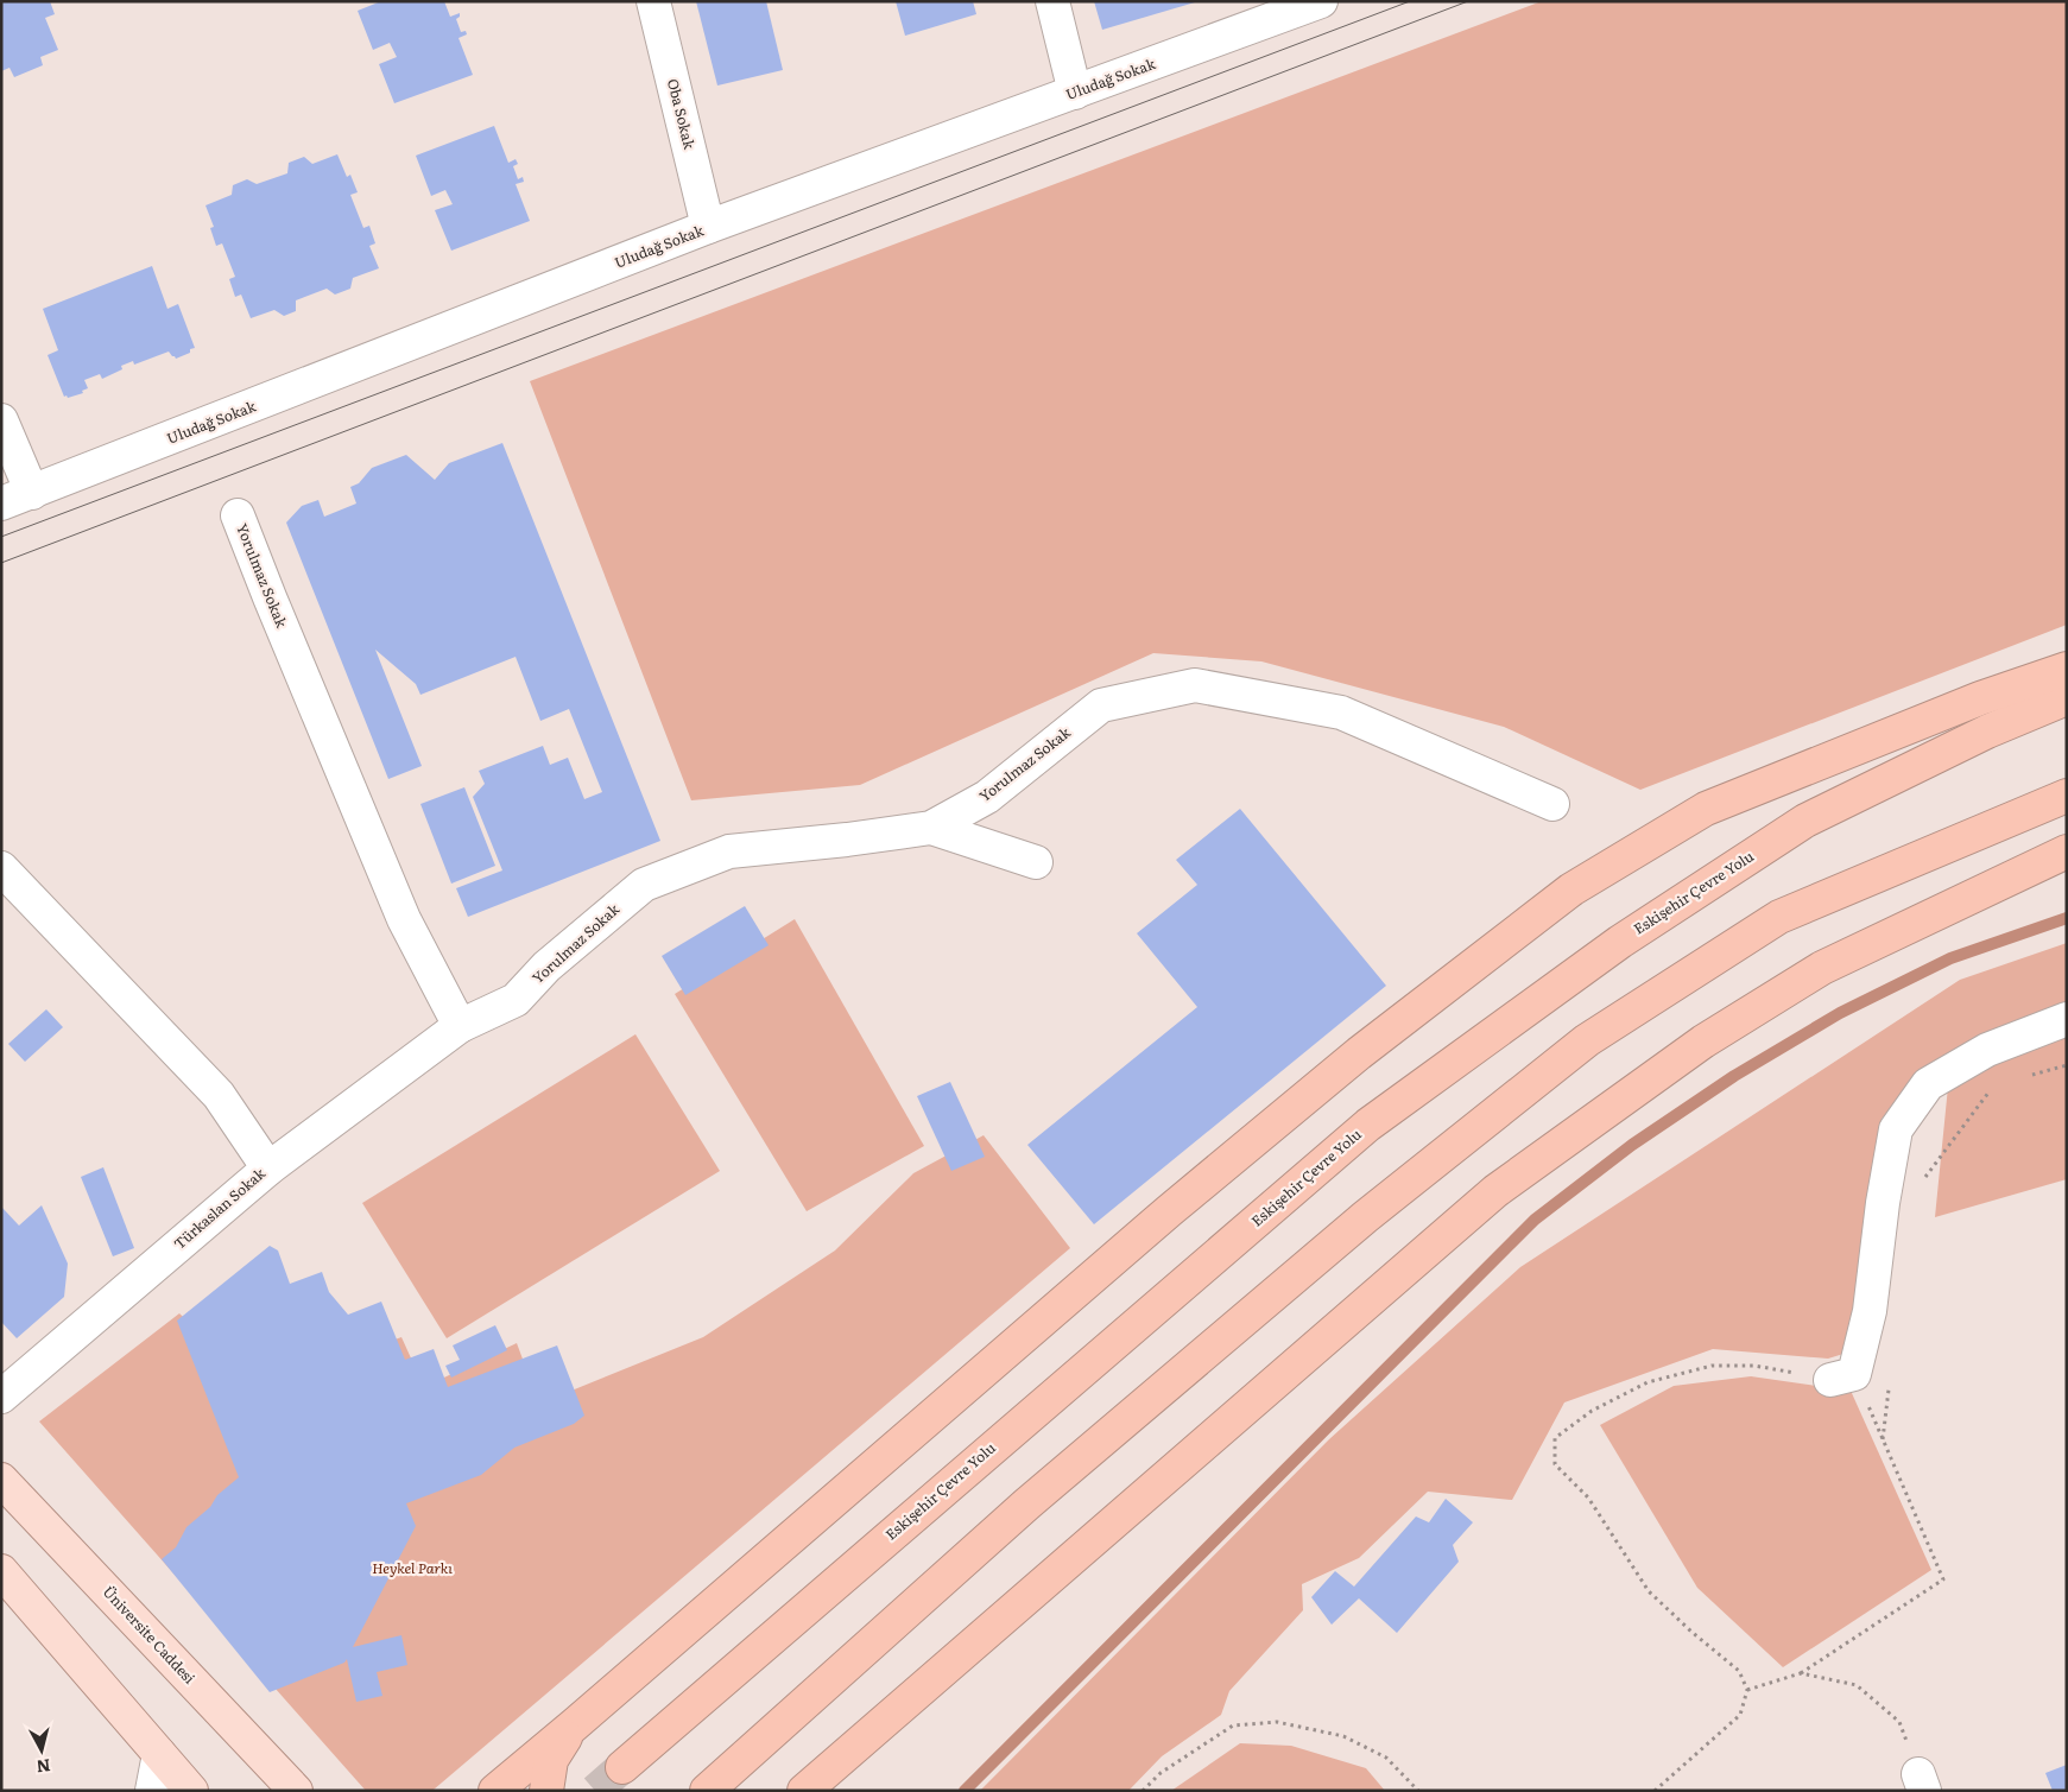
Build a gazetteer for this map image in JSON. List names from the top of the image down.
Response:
{
  "streets": {
    "highway": ["Eskişehir Çevre Yolu"],
    "main road": ["Üniversite Caddesi"],
    "street": [
      "Uludağ Sokak",
      "Oba Sokak",
      "Yorulmaz Sokak",
      "Türkaslan Sokak"
    ]
  },
  "crossings": [
    ["Uludağ Sokak", "Oba Sokak"],
    ["Yorulmaz Sokak", "Türkaslan Sokak"]
  ],
  "parks": ["Heykel Parkı"],
  "north": "bottom"
}
